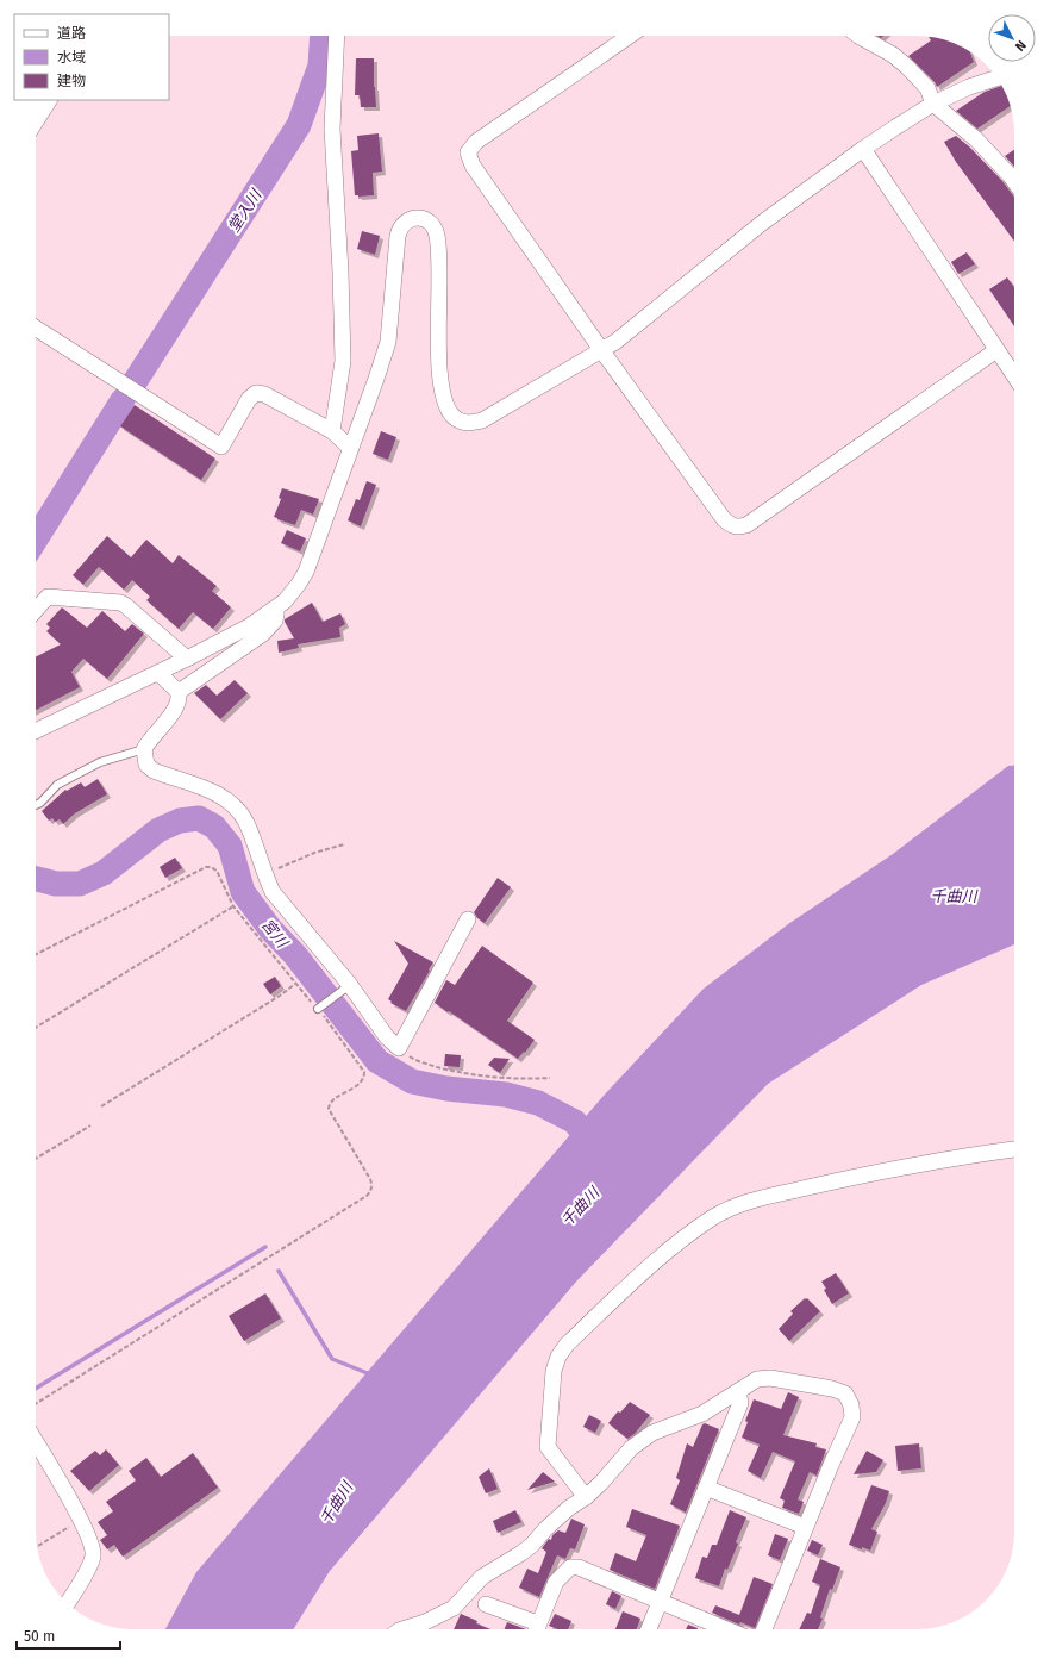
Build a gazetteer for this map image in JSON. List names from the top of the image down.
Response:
{
  "water": ["堂入川", "千曲川", "宮川"],
  "legend": ["道路", "水域", "建物"],
  "scale_bar": "50 m",
  "north": "bottom right"
}
